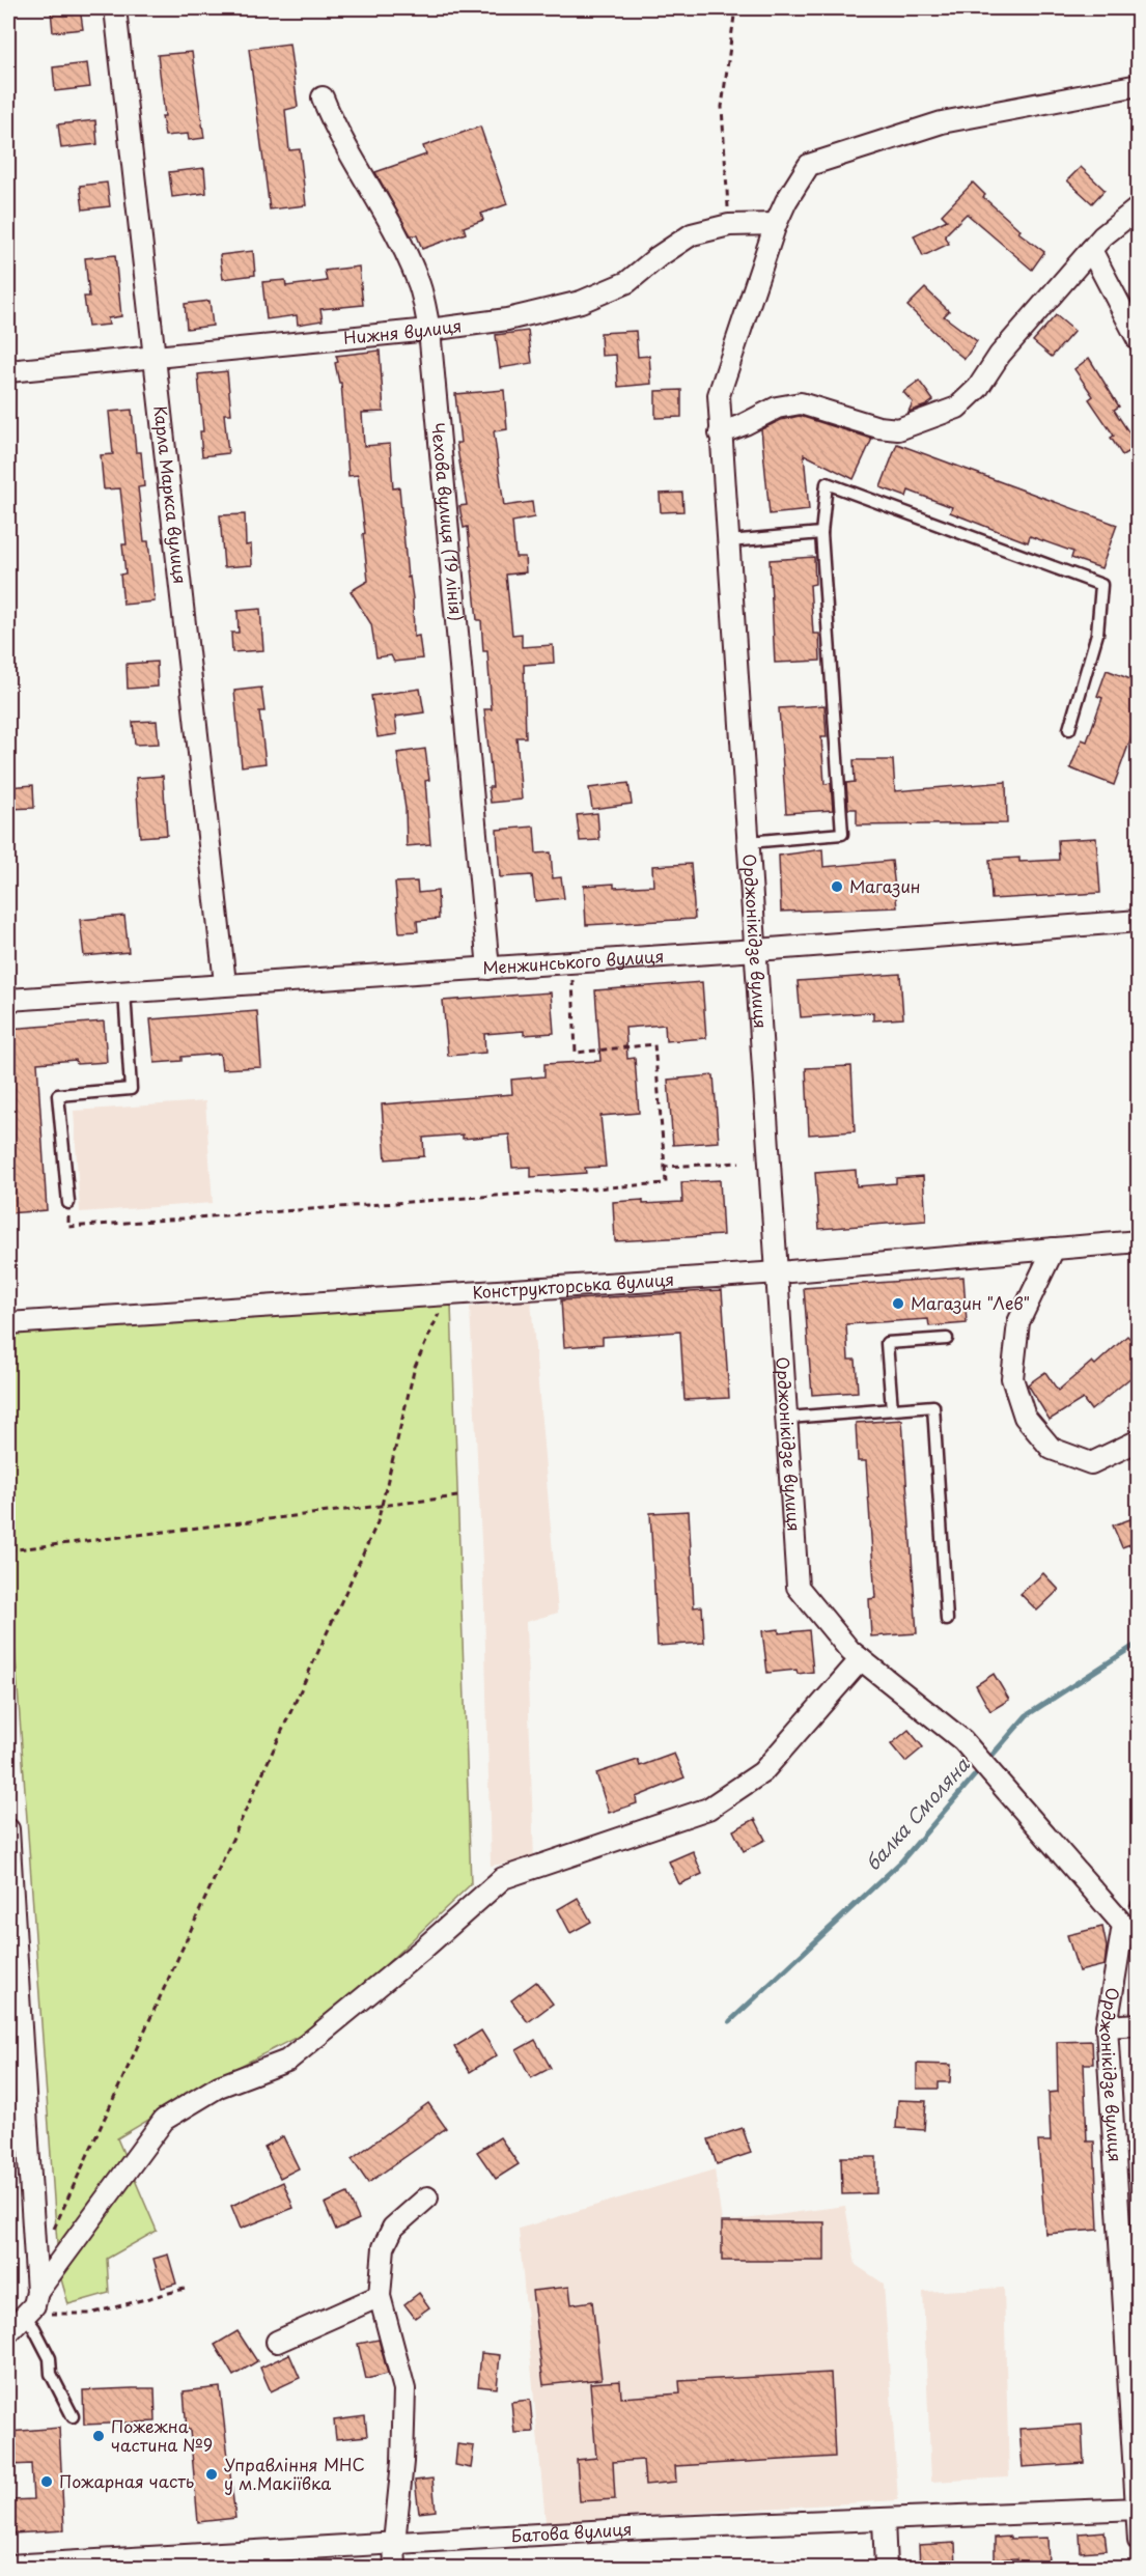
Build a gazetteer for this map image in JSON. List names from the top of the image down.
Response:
{
  "streets": {
    "street": [
      "Нижня вулиця",
      "Карла Маркса вулиця",
      "Чехова вулиця (19 лiнiя)",
      "Орджонікідзе вулиця",
      "Менжинського вулиця",
      "Конструкторська вулиця",
      "Батова вулиця"
    ]
  },
  "crossings": [
    ["Нижня вулиця", "Карла Маркса вулиця"],
    ["Нижня вулиця", "Чехова вулиця (19 лiнiя)"],
    ["Нижня вулиця", "Орджонікідзе вулиця"],
    ["Карла Маркса вулиця", "Менжинського вулиця"],
    ["Чехова вулиця (19 лiнiя)", "Менжинського вулиця"],
    ["Орджонікідзе вулиця", "Менжинського вулиця"],
    ["Орджонікідзе вулиця", "Конструкторська вулиця"],
    ["Орджонікідзе вулиця", "Батова вулиця"]
  ],
  "water": ["балка Смоляна"],
  "places": [
    "Магазин",
    "Магазин \"Лев\"",
    "Пожежна частина №9",
    "Управління МНС у м.Макіївка",
    "Пожарная часть"
  ]
}
